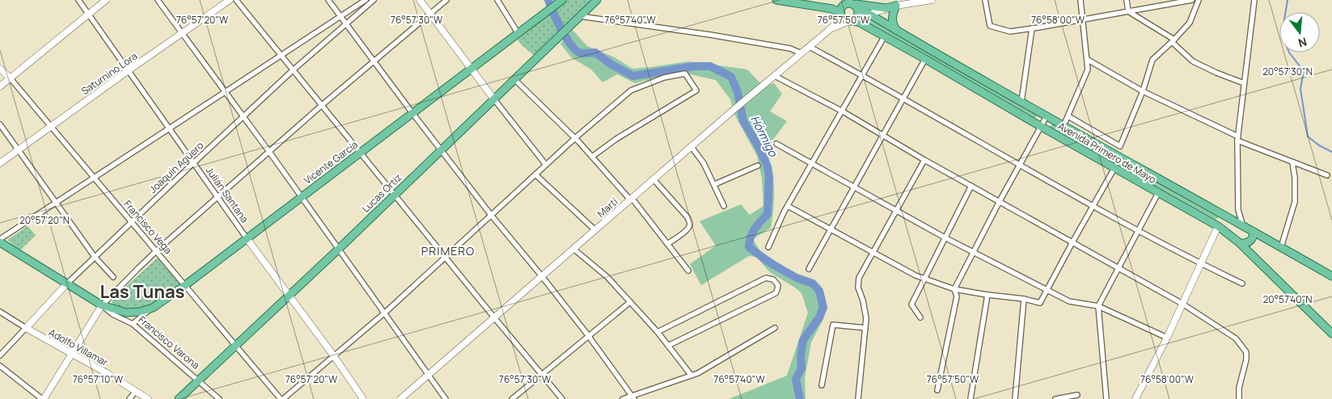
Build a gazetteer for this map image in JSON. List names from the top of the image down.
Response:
{
  "streets": {
    "main road": [
      "Saturnino Lora",
      "Avenida Primero de Mayo",
      "Vicente García",
      "Joaquín Agüero",
      "Lucas Ortiz",
      "Julián Santana",
      "Martí",
      "Francisco Vega",
      "Francisco Varona",
      "Adolfo Villamar"
    ]
  },
  "crossings": [
    ["Saturnino Lora", "Julián Santana"],
    ["Saturnino Lora", "Francisco Vega"],
    ["Avenida Primero de Mayo", "Martí"],
    ["Vicente García", "Julián Santana"],
    ["Vicente García", "Francisco Vega"],
    ["Vicente García", "Francisco Varona"],
    ["Joaquín Agüero", "Julián Santana"],
    ["Joaquín Agüero", "Francisco Vega"],
    ["Joaquín Agüero", "Francisco Varona"],
    ["Joaquín Agüero", "Adolfo Villamar"],
    ["Lucas Ortiz", "Julián Santana"],
    ["Lucas Ortiz", "Francisco Vega"],
    ["Lucas Ortiz", "Francisco Varona"]
  ],
  "districts": ["PRIMERO", "Las Tunas"],
  "water": ["Hórmigo"],
  "north": "bottom",
  "coordinates": [
    "76°57'20\"W",
    "76°57'30\"W",
    "76°57'40\"W",
    "76°57'50\"W",
    "76°58'00\"W",
    "20°57'30\"N",
    "20°57'20\"N",
    "20°57'40\"N",
    "76°57'10\"W"
  ]
}
